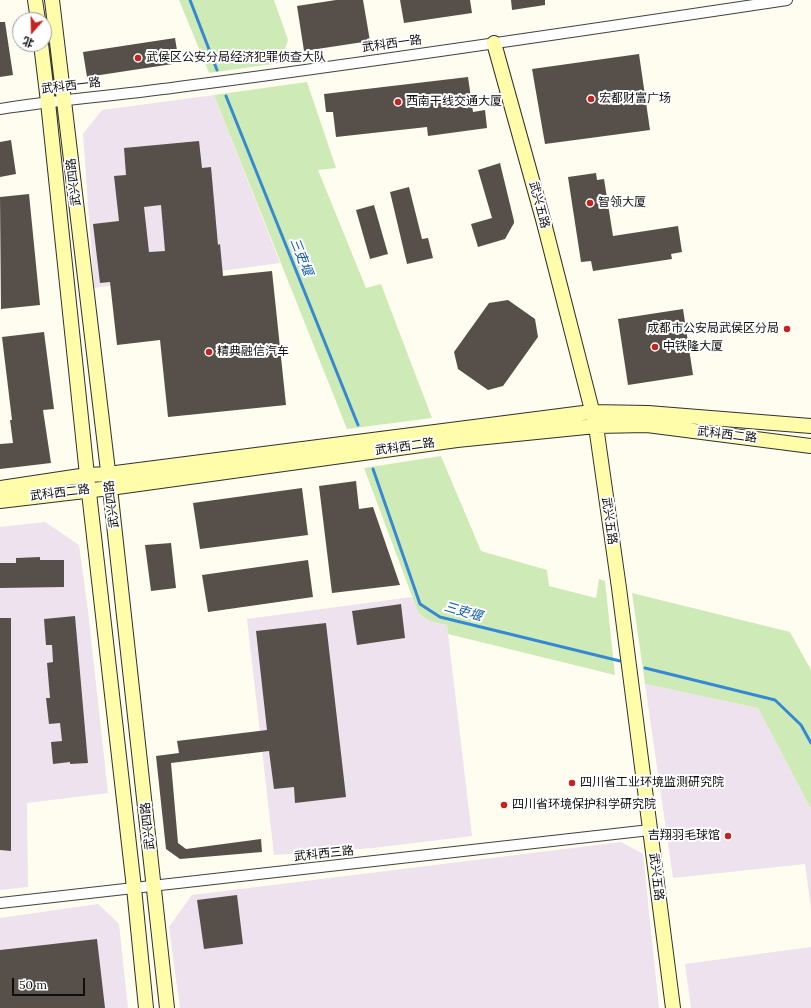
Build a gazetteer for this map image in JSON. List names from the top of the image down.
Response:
{
  "streets": {
    "street": [
      "武科西一路",
      "武兴四路",
      "武兴五路",
      "武科西二路",
      "武科西三路"
    ]
  },
  "crossings": [
    ["武科西一路", "武兴四路"],
    ["武科西一路", "武兴五路"],
    ["武兴四路", "武科西二路"],
    ["武兴四路", "武科西三路"],
    ["武兴五路", "武科西二路"],
    ["武兴五路", "武科西三路"]
  ],
  "water": ["三吏堰"],
  "places": [
    "武侯区公安分局经济犯罪侦查大队",
    "宏都财富广场",
    "西南干线交通大厦",
    "智领大厦",
    "成都市公安局武侯区分局",
    "中铁隆大厦",
    "精典融信汽车",
    "四川省工业环境监测研究院",
    "四川省环境保护科学研究院",
    "吉翔羽毛球馆"
  ],
  "scale_bar": "50 m",
  "north": "bottom"
}
